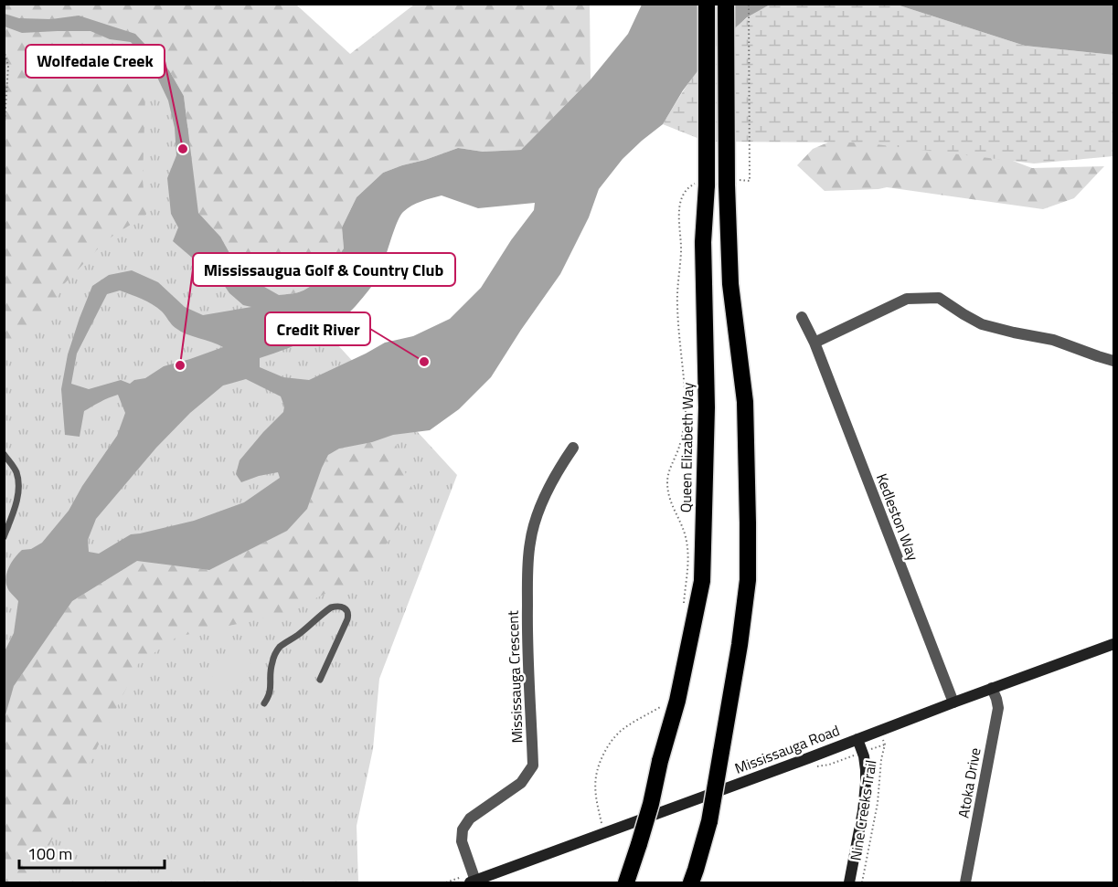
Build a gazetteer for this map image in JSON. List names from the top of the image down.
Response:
{
  "streets": {
    "highway": ["Queen Elizabeth Way"],
    "main road": ["Mississauga Road"],
    "street": ["Kedleston Way", "Mississauga Crescent", "Atoka Drive"],
    "path": ["Nine Creeks Trail"]
  },
  "crossings": [
    ["Kedleston Way", "Mississauga Road"],
    ["Mississauga Crescent", "Mississauga Road"],
    ["Mississauga Road", "Atoka Drive"]
  ],
  "places": ["Wolfedale Creek", "Credit River", "Mississaugua Golf & Country Club"],
  "scale_bar": "100 m"
}
